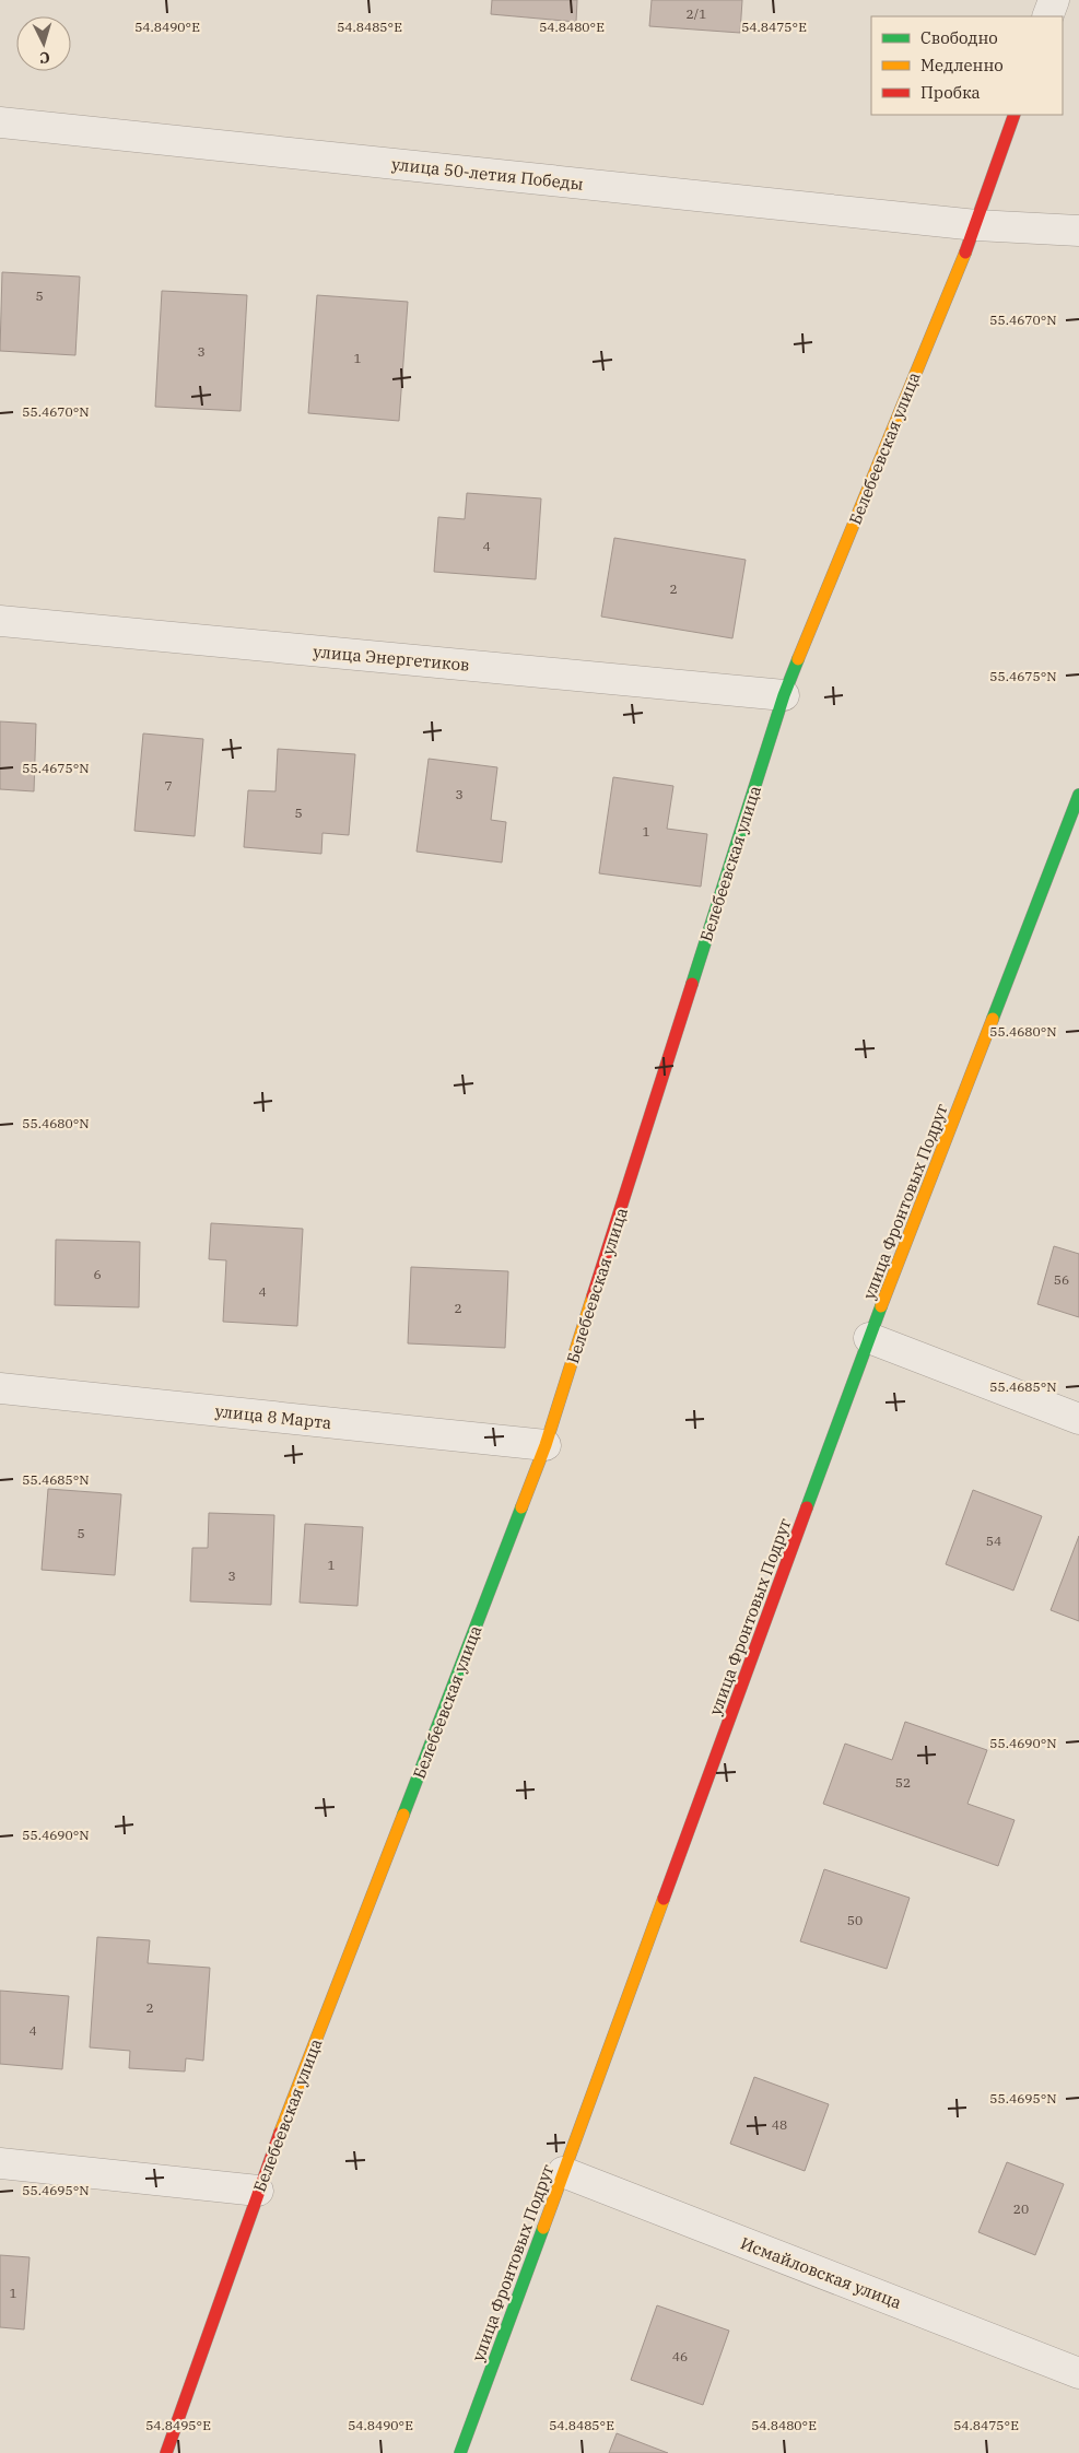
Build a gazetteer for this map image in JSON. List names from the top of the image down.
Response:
{
  "streets": {
    "street": [
      "улица 50-летия Победы",
      "Белебеевская улица",
      "улица Энергетиков",
      "улица Фронтовых Подруг",
      "улица 8 Марта",
      "Исмайловская улица"
    ]
  },
  "crossings": [
    ["улица 50-летия Победы", "Белебеевская улица"],
    ["Белебеевская улица", "улица Энергетиков"],
    ["Белебеевская улица", "улица 8 Марта"],
    ["улица Фронтовых Подруг", "Исмайловская улица"]
  ],
  "house_numbers": [
    "2/1",
    "5",
    "3",
    "1",
    "4",
    "2",
    "7",
    "3",
    "5",
    "1",
    "6",
    "56",
    "4",
    "2",
    "5",
    "54",
    "1",
    "3",
    "52",
    "50",
    "2",
    "4",
    "48",
    "20",
    "1",
    "46"
  ],
  "legend": ["Свободно", "Медленно", "Пробка"],
  "north": "bottom",
  "coordinates": [
    "54.8490°E",
    "54.8485°E",
    "54.8480°E",
    "54.8475°E",
    "55.4670°N",
    "55.4675°N",
    "55.4680°N",
    "55.4685°N",
    "55.4690°N",
    "55.4695°N",
    "54.8495°E"
  ]
}
